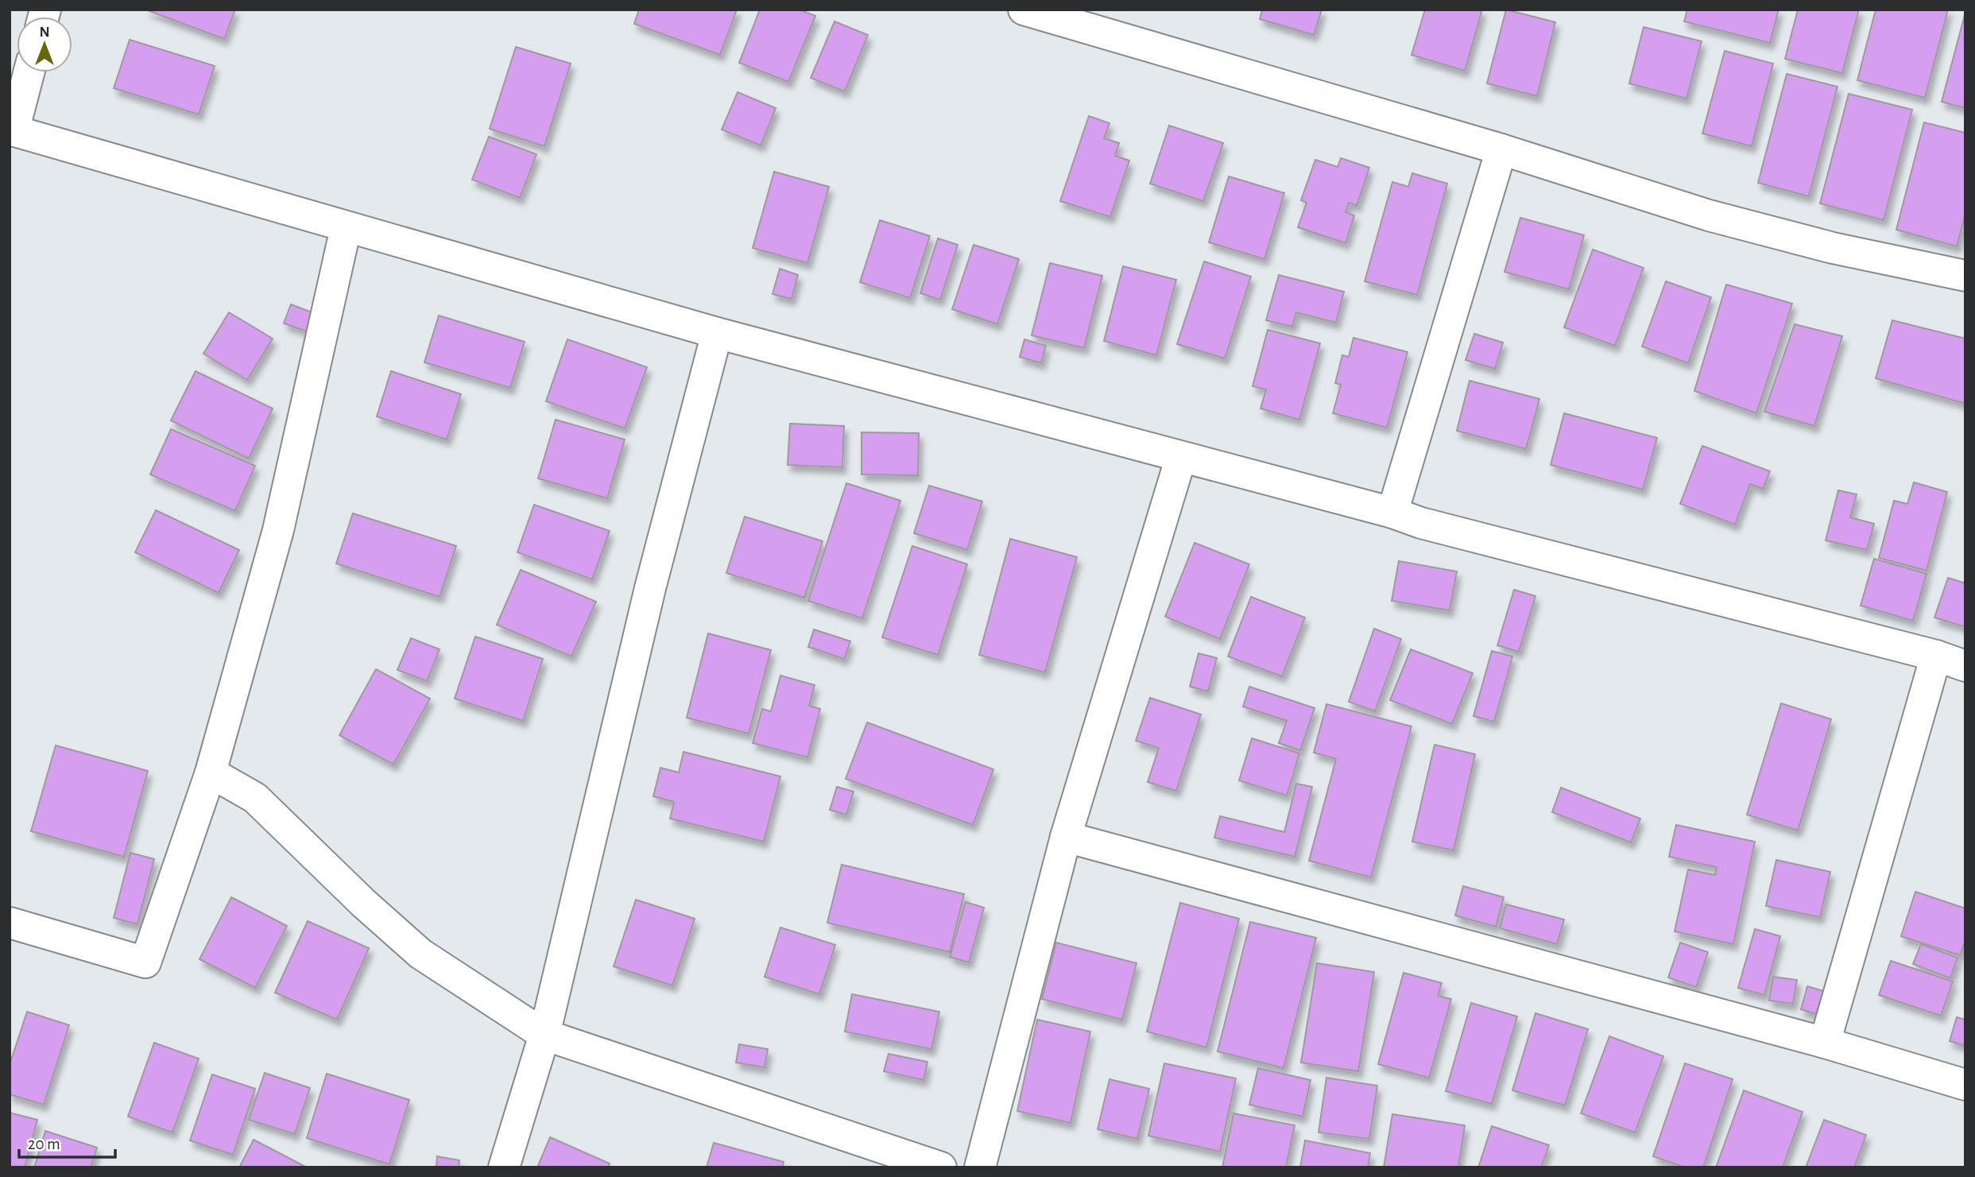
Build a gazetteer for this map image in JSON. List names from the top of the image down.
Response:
{
  "scale_bar": "20 m",
  "north": "top"
}
